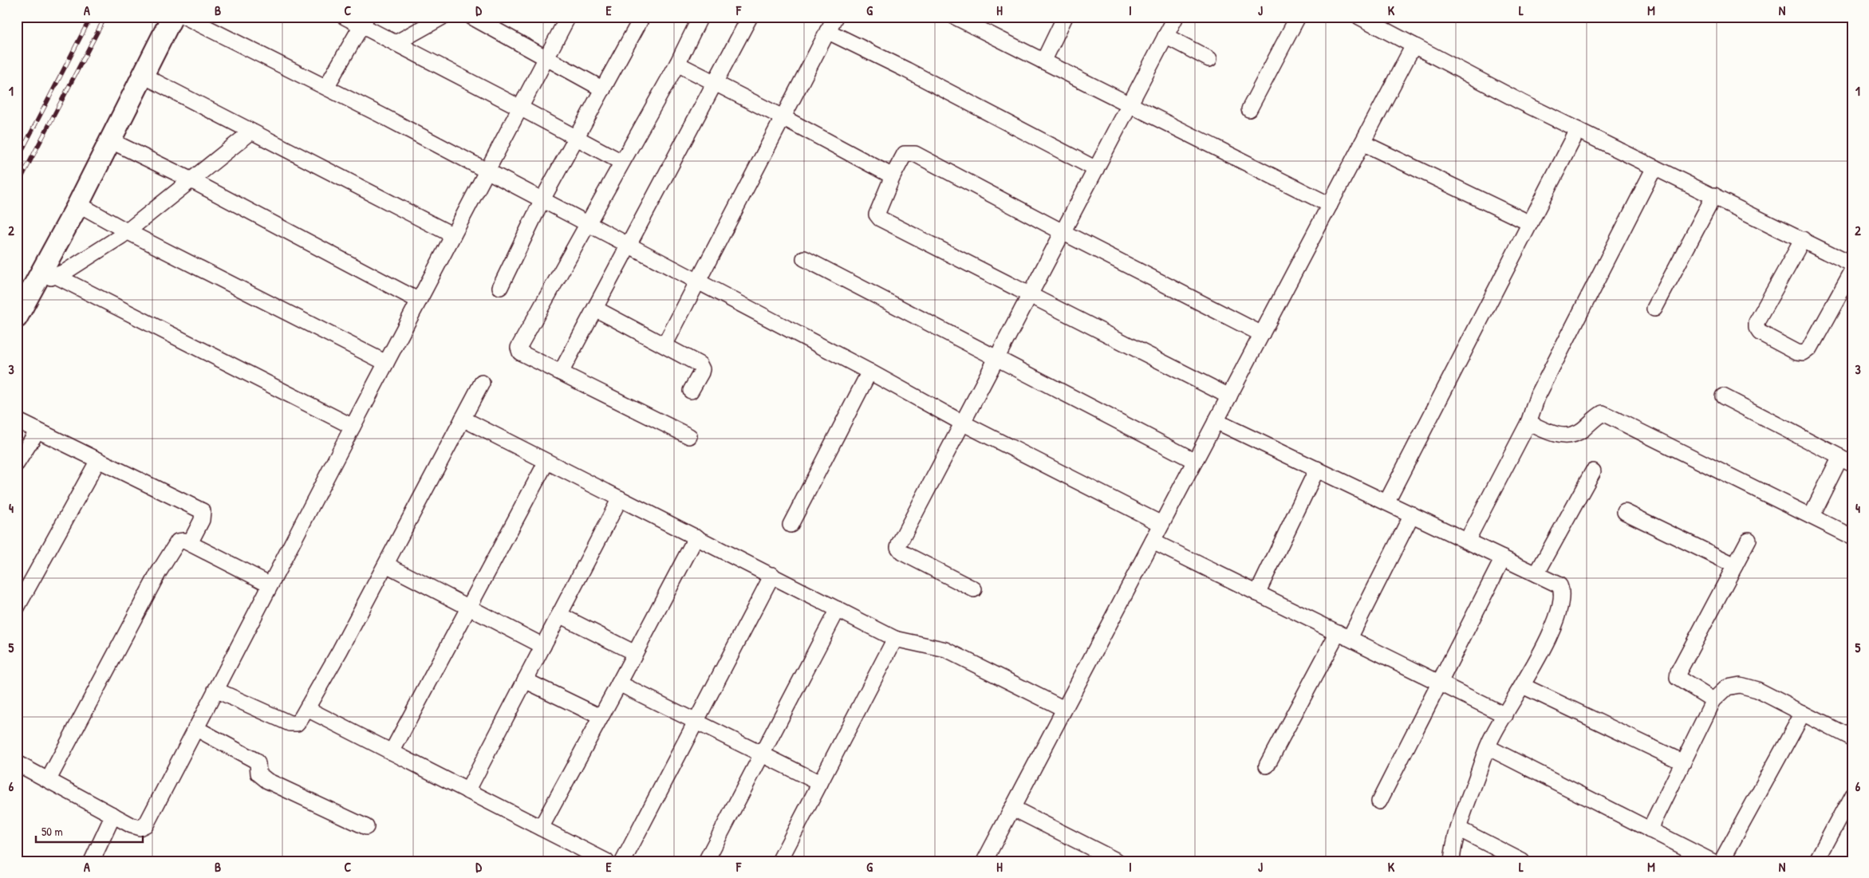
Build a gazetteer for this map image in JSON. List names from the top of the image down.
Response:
{
  "scale_bar": "50 m",
  "grid": {
    "columns": [
      "A",
      "B",
      "C",
      "D",
      "E",
      "F",
      "G",
      "H",
      "I",
      "J",
      "K",
      "L",
      "M",
      "N"
    ],
    "rows": [
      "1",
      "2",
      "3",
      "4",
      "5",
      "6"
    ]
  }
}
